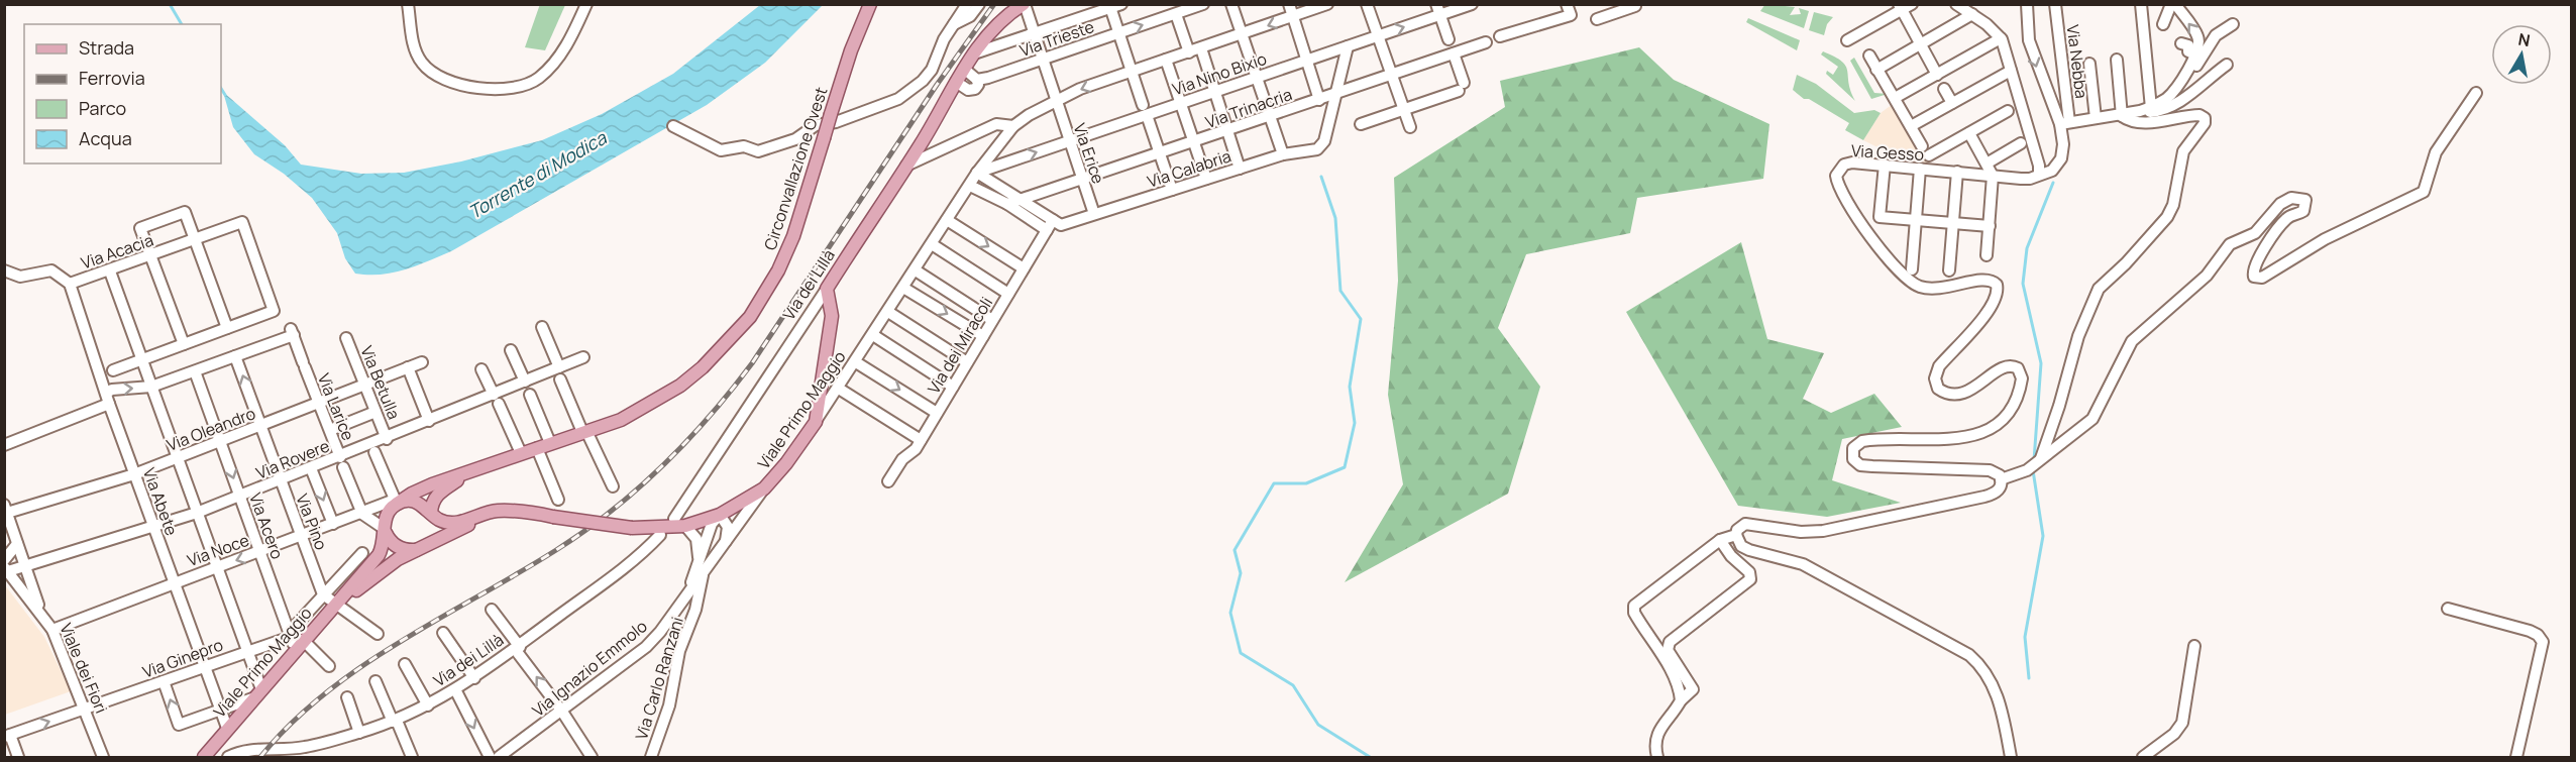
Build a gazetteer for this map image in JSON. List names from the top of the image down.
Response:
{
  "streets": {
    "main road": ["Circonvallazione Ovest", "Via dei Lillà", "Viale Primo Maggio"],
    "street": [
      "Via Trieste",
      "Via Nebba",
      "Via Nino Bixio",
      "Via Trinacria",
      "Via Gesso",
      "Via Erice",
      "Via Calabria",
      "Via Acacia",
      "Via dei Miracoli",
      "Via Betulla",
      "Via Larice",
      "Via Oleandro",
      "Via Rovere",
      "Via Abete",
      "Via Pino",
      "Via Acero",
      "Via Noce",
      "Via Ginepro",
      "Viale dei Fiori",
      "Via Ignazio Emmolo",
      "Via Carlo Ranzani"
    ]
  },
  "crossings": [
    ["Via Trieste", "Via Erice"],
    ["Via Trieste", "Via dei Lillà"],
    ["Via Nino Bixio", "Via Erice"],
    ["Via Nino Bixio", "Viale Primo Maggio"],
    ["Via Trinacria", "Via Erice"],
    ["Via Trinacria", "Via Calabria"],
    ["Via Erice", "Via Calabria"],
    ["Via Calabria", "Via dei Miracoli"],
    ["Via Acacia", "Via Abete"],
    ["Via Betulla", "Via Oleandro"],
    ["Via Betulla", "Via Rovere"],
    ["Via Larice", "Via Oleandro"],
    ["Via Larice", "Via Rovere"],
    ["Via Larice", "Via Pino"],
    ["Via Larice", "Via Noce"],
    ["Viale Primo Maggio", "Via Abete"],
    ["Viale Primo Maggio", "Via Acero"],
    ["Viale Primo Maggio", "Via Ginepro"],
    ["Via Oleandro", "Via Abete"],
    ["Via Oleandro", "Via Pino"],
    ["Via Oleandro", "Via Acero"],
    ["Via Rovere", "Via Abete"],
    ["Via Rovere", "Via Pino"],
    ["Via Rovere", "Via Acero"],
    ["Via Rovere", "Viale dei Fiori"],
    ["Via Abete", "Via Noce"],
    ["Via Abete", "Via Ginepro"],
    ["Via Pino", "Via Noce"],
    ["Via Acero", "Via Noce"],
    ["Via Acero", "Via Ginepro"],
    ["Via Noce", "Viale dei Fiori"],
    ["Via Ginepro", "Viale dei Fiori"]
  ],
  "water": ["Torrente di Modica"],
  "legend": [
    "Strada",
    "Ferrovia",
    "Parco",
    "Acqua"
  ],
  "north": "top"
}
